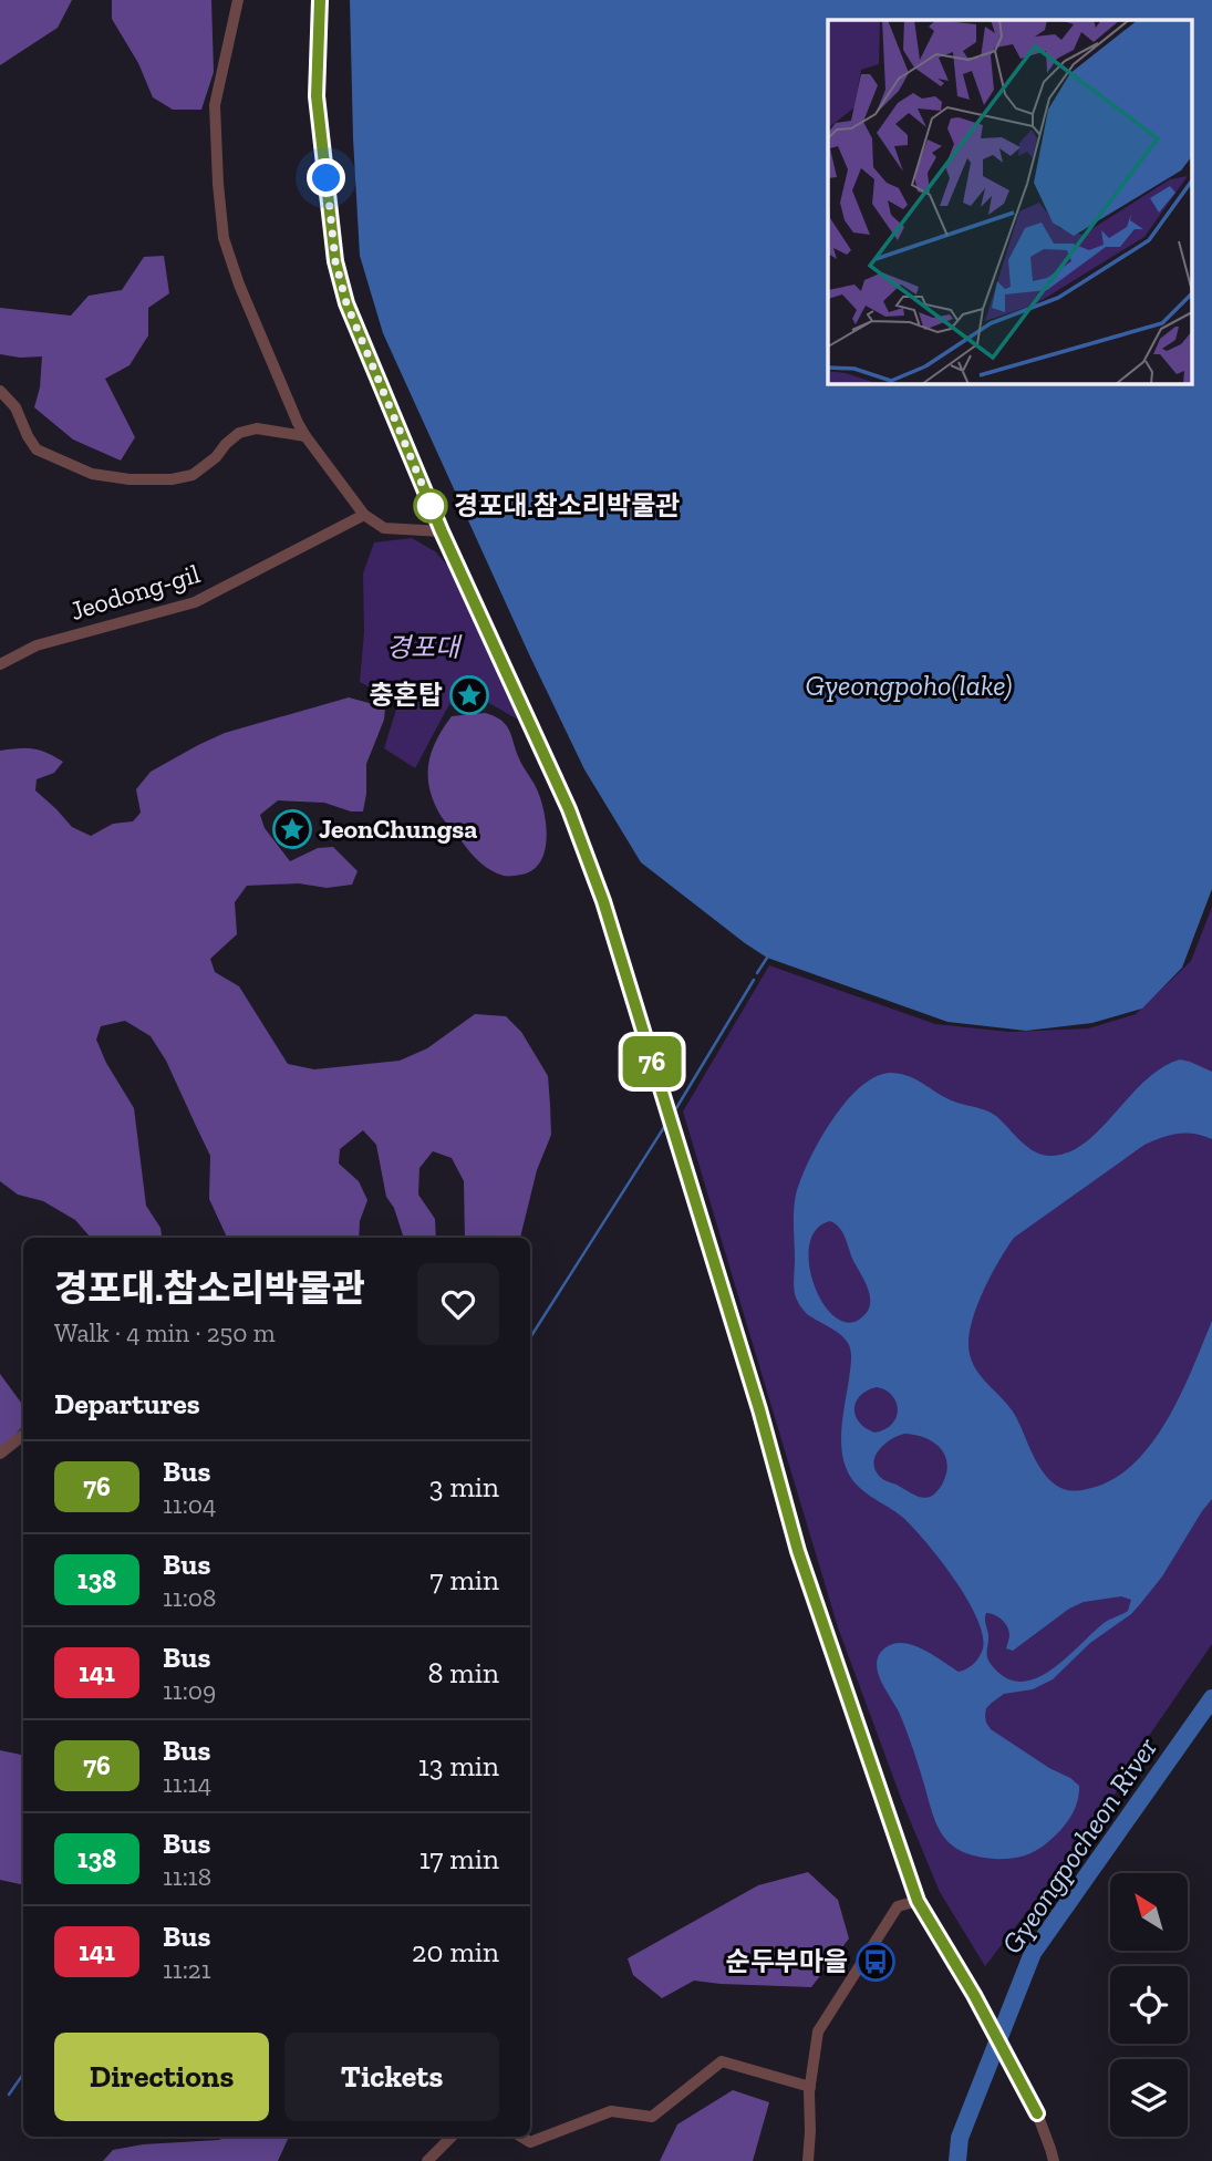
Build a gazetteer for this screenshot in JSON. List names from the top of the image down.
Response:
{
  "streets": {
    "street": ["Jeodong-gil"]
  },
  "water": ["Gyeongpoho(lake)", "Gyeongpocheon River"],
  "parks": ["경포대"],
  "places": {
    "other": ["경포대.참소리박물관"],
    "place": ["충혼탑", "JeonChungsa"],
    "bus stop": ["순두부마을"]
  },
  "lines": ["bus line 76"],
  "north": "top left",
  "page": {
    "on_map": "76",
    "heading": [
      ["경포대.참소리박물관", "Walk · 4 min · 250 m"],
      "Departures"
    ],
    "list": [
      {
        "mark": "76",
        "name": "Bus",
        "note": "11:04",
        "value": "3 min"
      },
      {
        "mark": "138",
        "name": "Bus",
        "note": "11:08",
        "value": "7 min"
      },
      {
        "mark": "141",
        "name": "Bus",
        "note": "11:09",
        "value": "8 min"
      },
      {
        "mark": "76",
        "name": "Bus",
        "note": "11:14",
        "value": "13 min"
      },
      {
        "mark": "138",
        "name": "Bus",
        "note": "11:18",
        "value": "17 min"
      },
      {
        "mark": "141",
        "name": "Bus",
        "note": "11:21",
        "value": "20 min"
      }
    ],
    "buttons": ["Directions", "Tickets"]
  }
}
